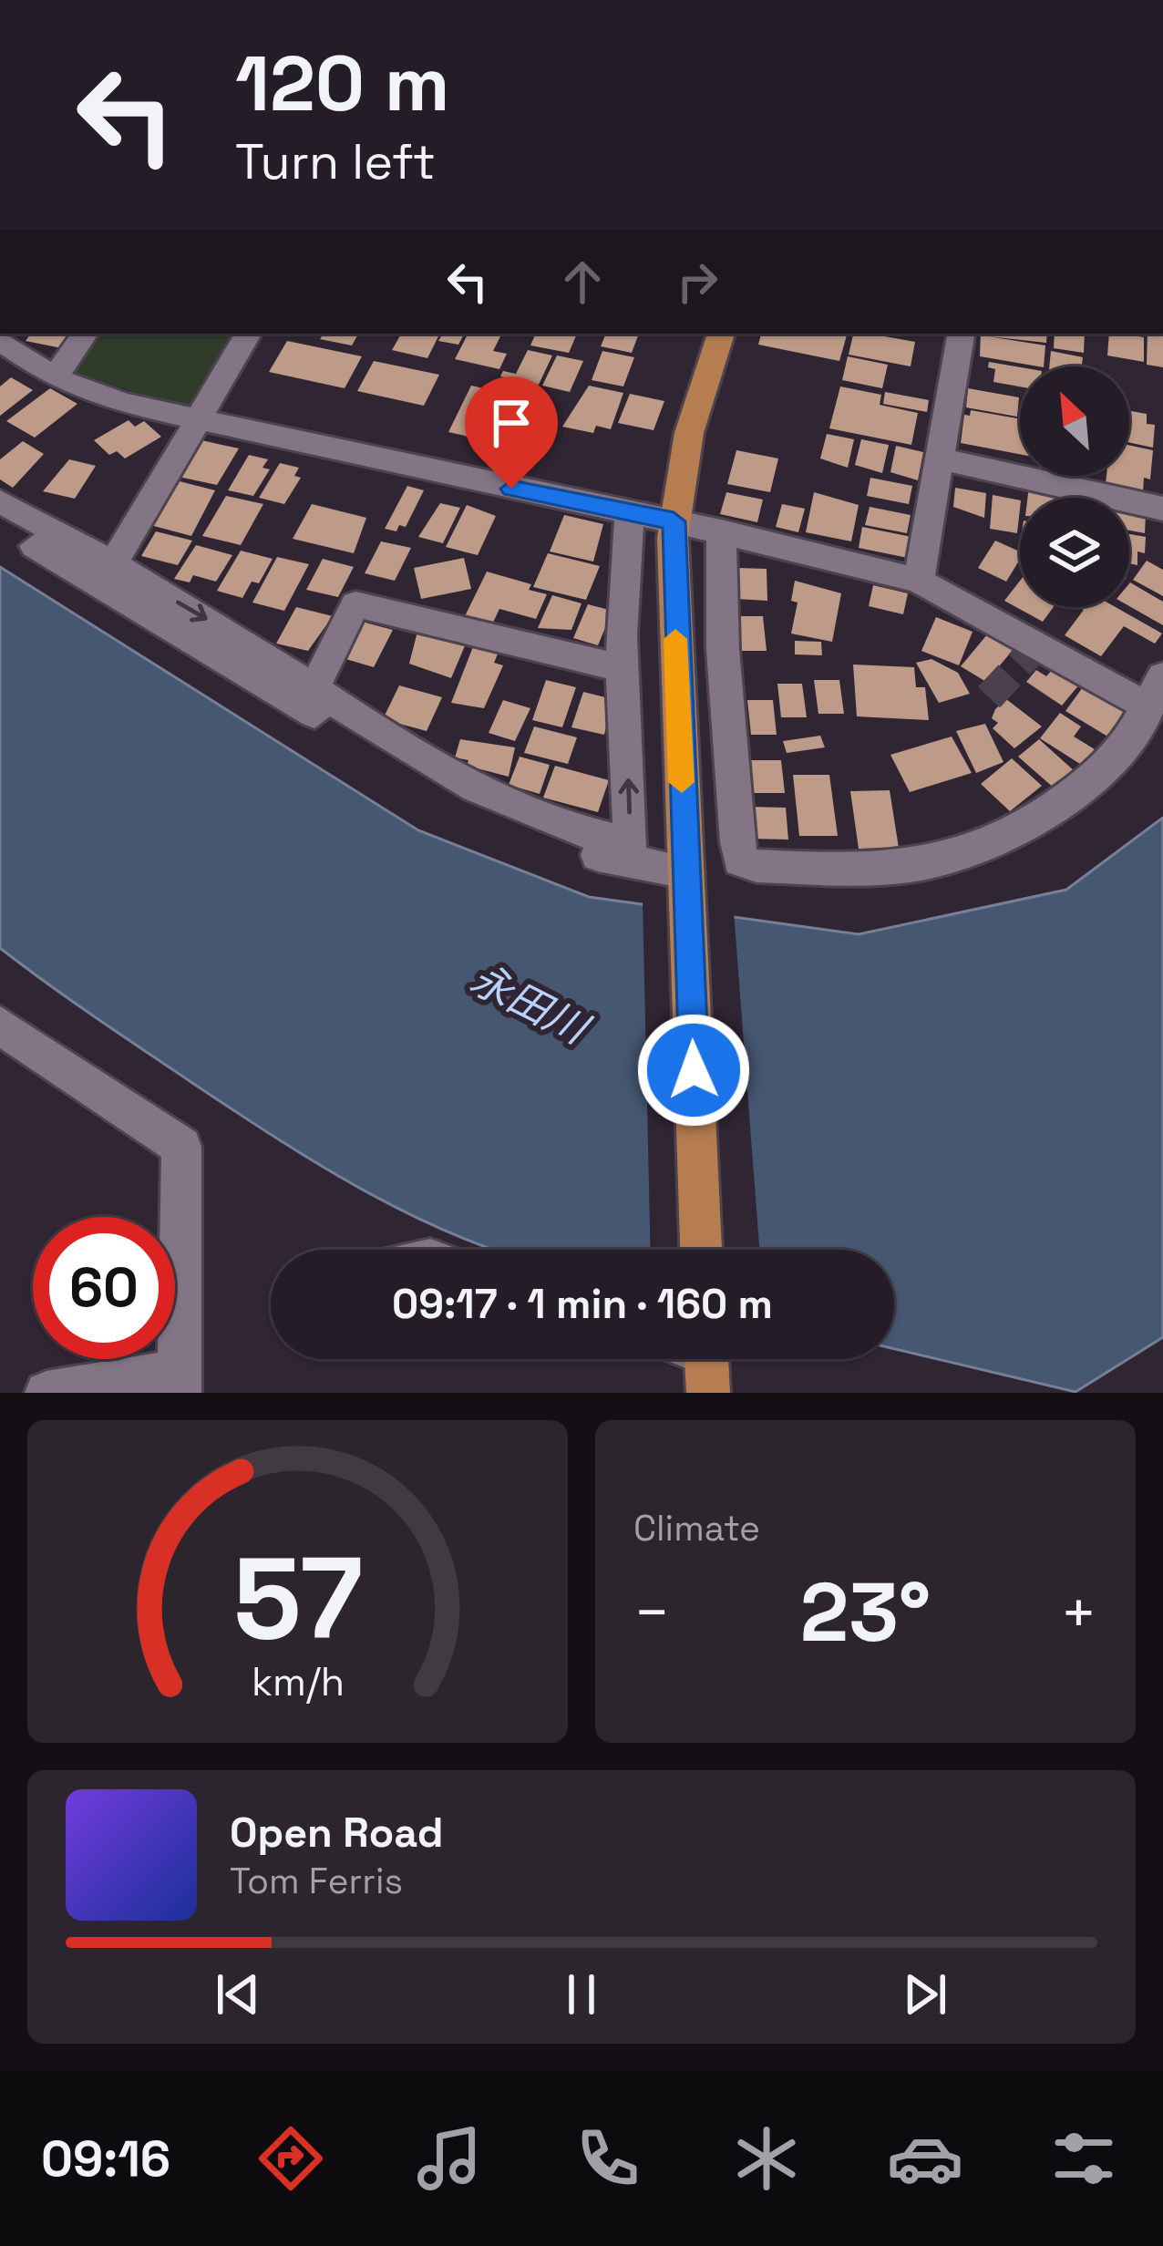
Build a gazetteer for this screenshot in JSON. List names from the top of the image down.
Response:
{
  "water": ["永田川"],
  "north": "top left",
  "page": {
    "turn": ["120 m", "Turn left"],
    "limit": "60",
    "trip": "09:17 · 1 min · 160 m",
    "tile": "Climate",
    "heat": ["−", "23°", "+"],
    "song": ["Open Road", "Tom Ferris"],
    "tabs": "09:16",
    "gauge": ["57", "km/h"]
  }
}
